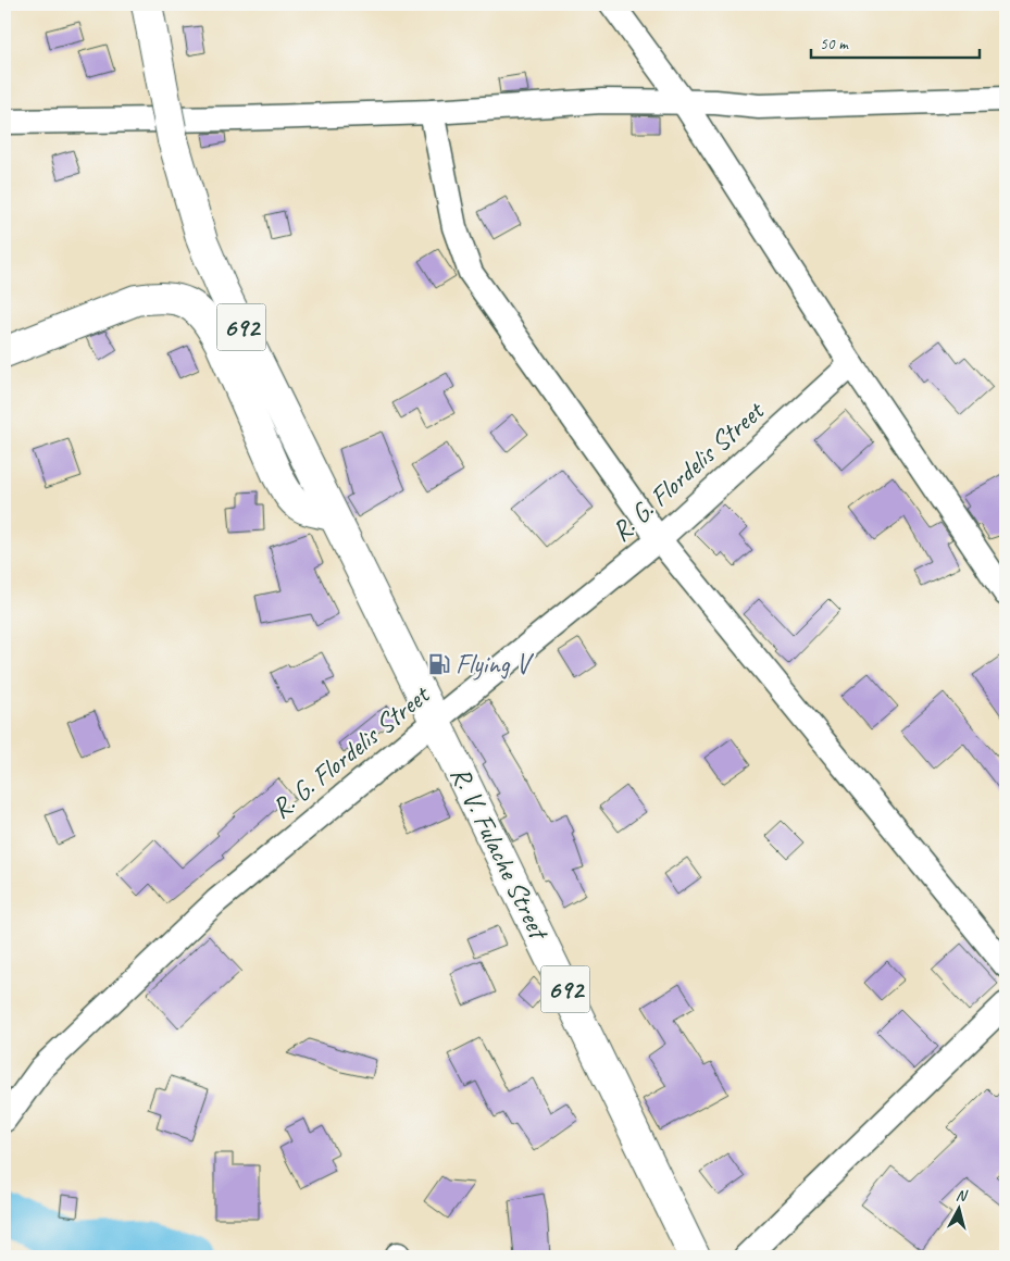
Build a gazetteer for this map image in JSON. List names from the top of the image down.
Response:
{
  "streets": {
    "main road": ["692", "R. V. Fulache Street"],
    "street": ["R. G. Flordelis Street"]
  },
  "crossings": [
    ["692", "R. V. Fulache Street"],
    ["R. G. Flordelis Street", "R. V. Fulache Street"]
  ],
  "places": {
    "fuel station": ["Flying V"]
  },
  "scale_bar": "50 m",
  "north": "top"
}
